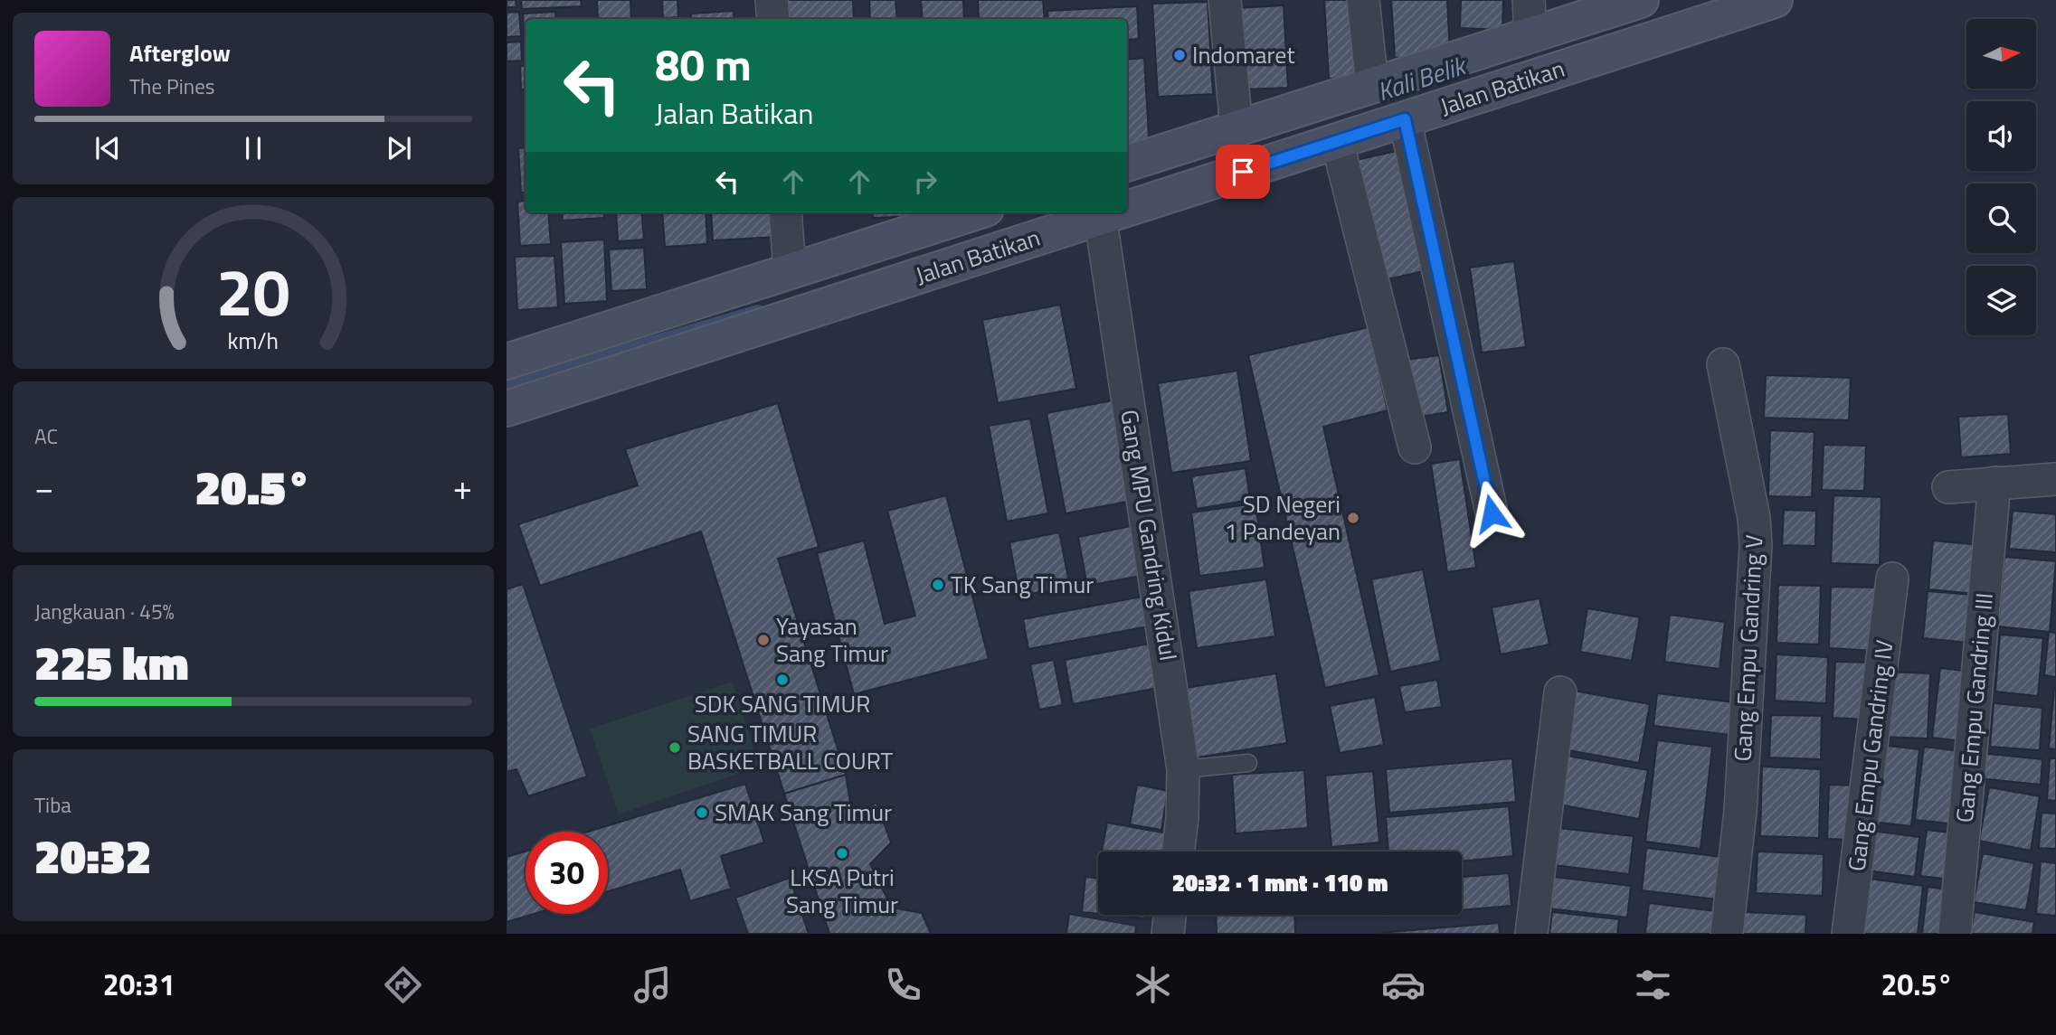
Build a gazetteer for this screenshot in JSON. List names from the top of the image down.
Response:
{
  "streets": {
    "main road": ["Jalan Batikan"],
    "street": [
      "Gang MPU Gandring Kidul",
      "Gang Empu Gandring V",
      "Gang Empu Gandring III",
      "Gang Empu Gandring IV"
    ]
  },
  "crossings": [
    ["Jalan Batikan", "Gang MPU Gandring Kidul"]
  ],
  "water": ["Kali Belik"],
  "places": [
    "Indomaret",
    "SD Negeri 1 Pandeyan",
    "TK Sang Timur",
    "Yayasan Sang Timur",
    "SDK SANG TIMUR",
    "SANG TIMUR BASKETBALL COURT",
    "SMAK Sang Timur",
    "LKSA Putri Sang Timur"
  ],
  "north": "right",
  "page": {
    "turn": ["80 m", "Jalan Batikan"],
    "song": ["Afterglow", "The Pines"],
    "tile": [
      "AC",
      ["Jangkauan · 45%", "225 km"],
      ["Tiba", "20:32"]
    ],
    "heat": ["−", "20.5°", "+"],
    "limit": "30",
    "trip": "20:32 · 1 mnt · 110 m",
    "tabs": ["20:31", "20.5°"],
    "gauge": ["20", "km/h"]
  }
}
